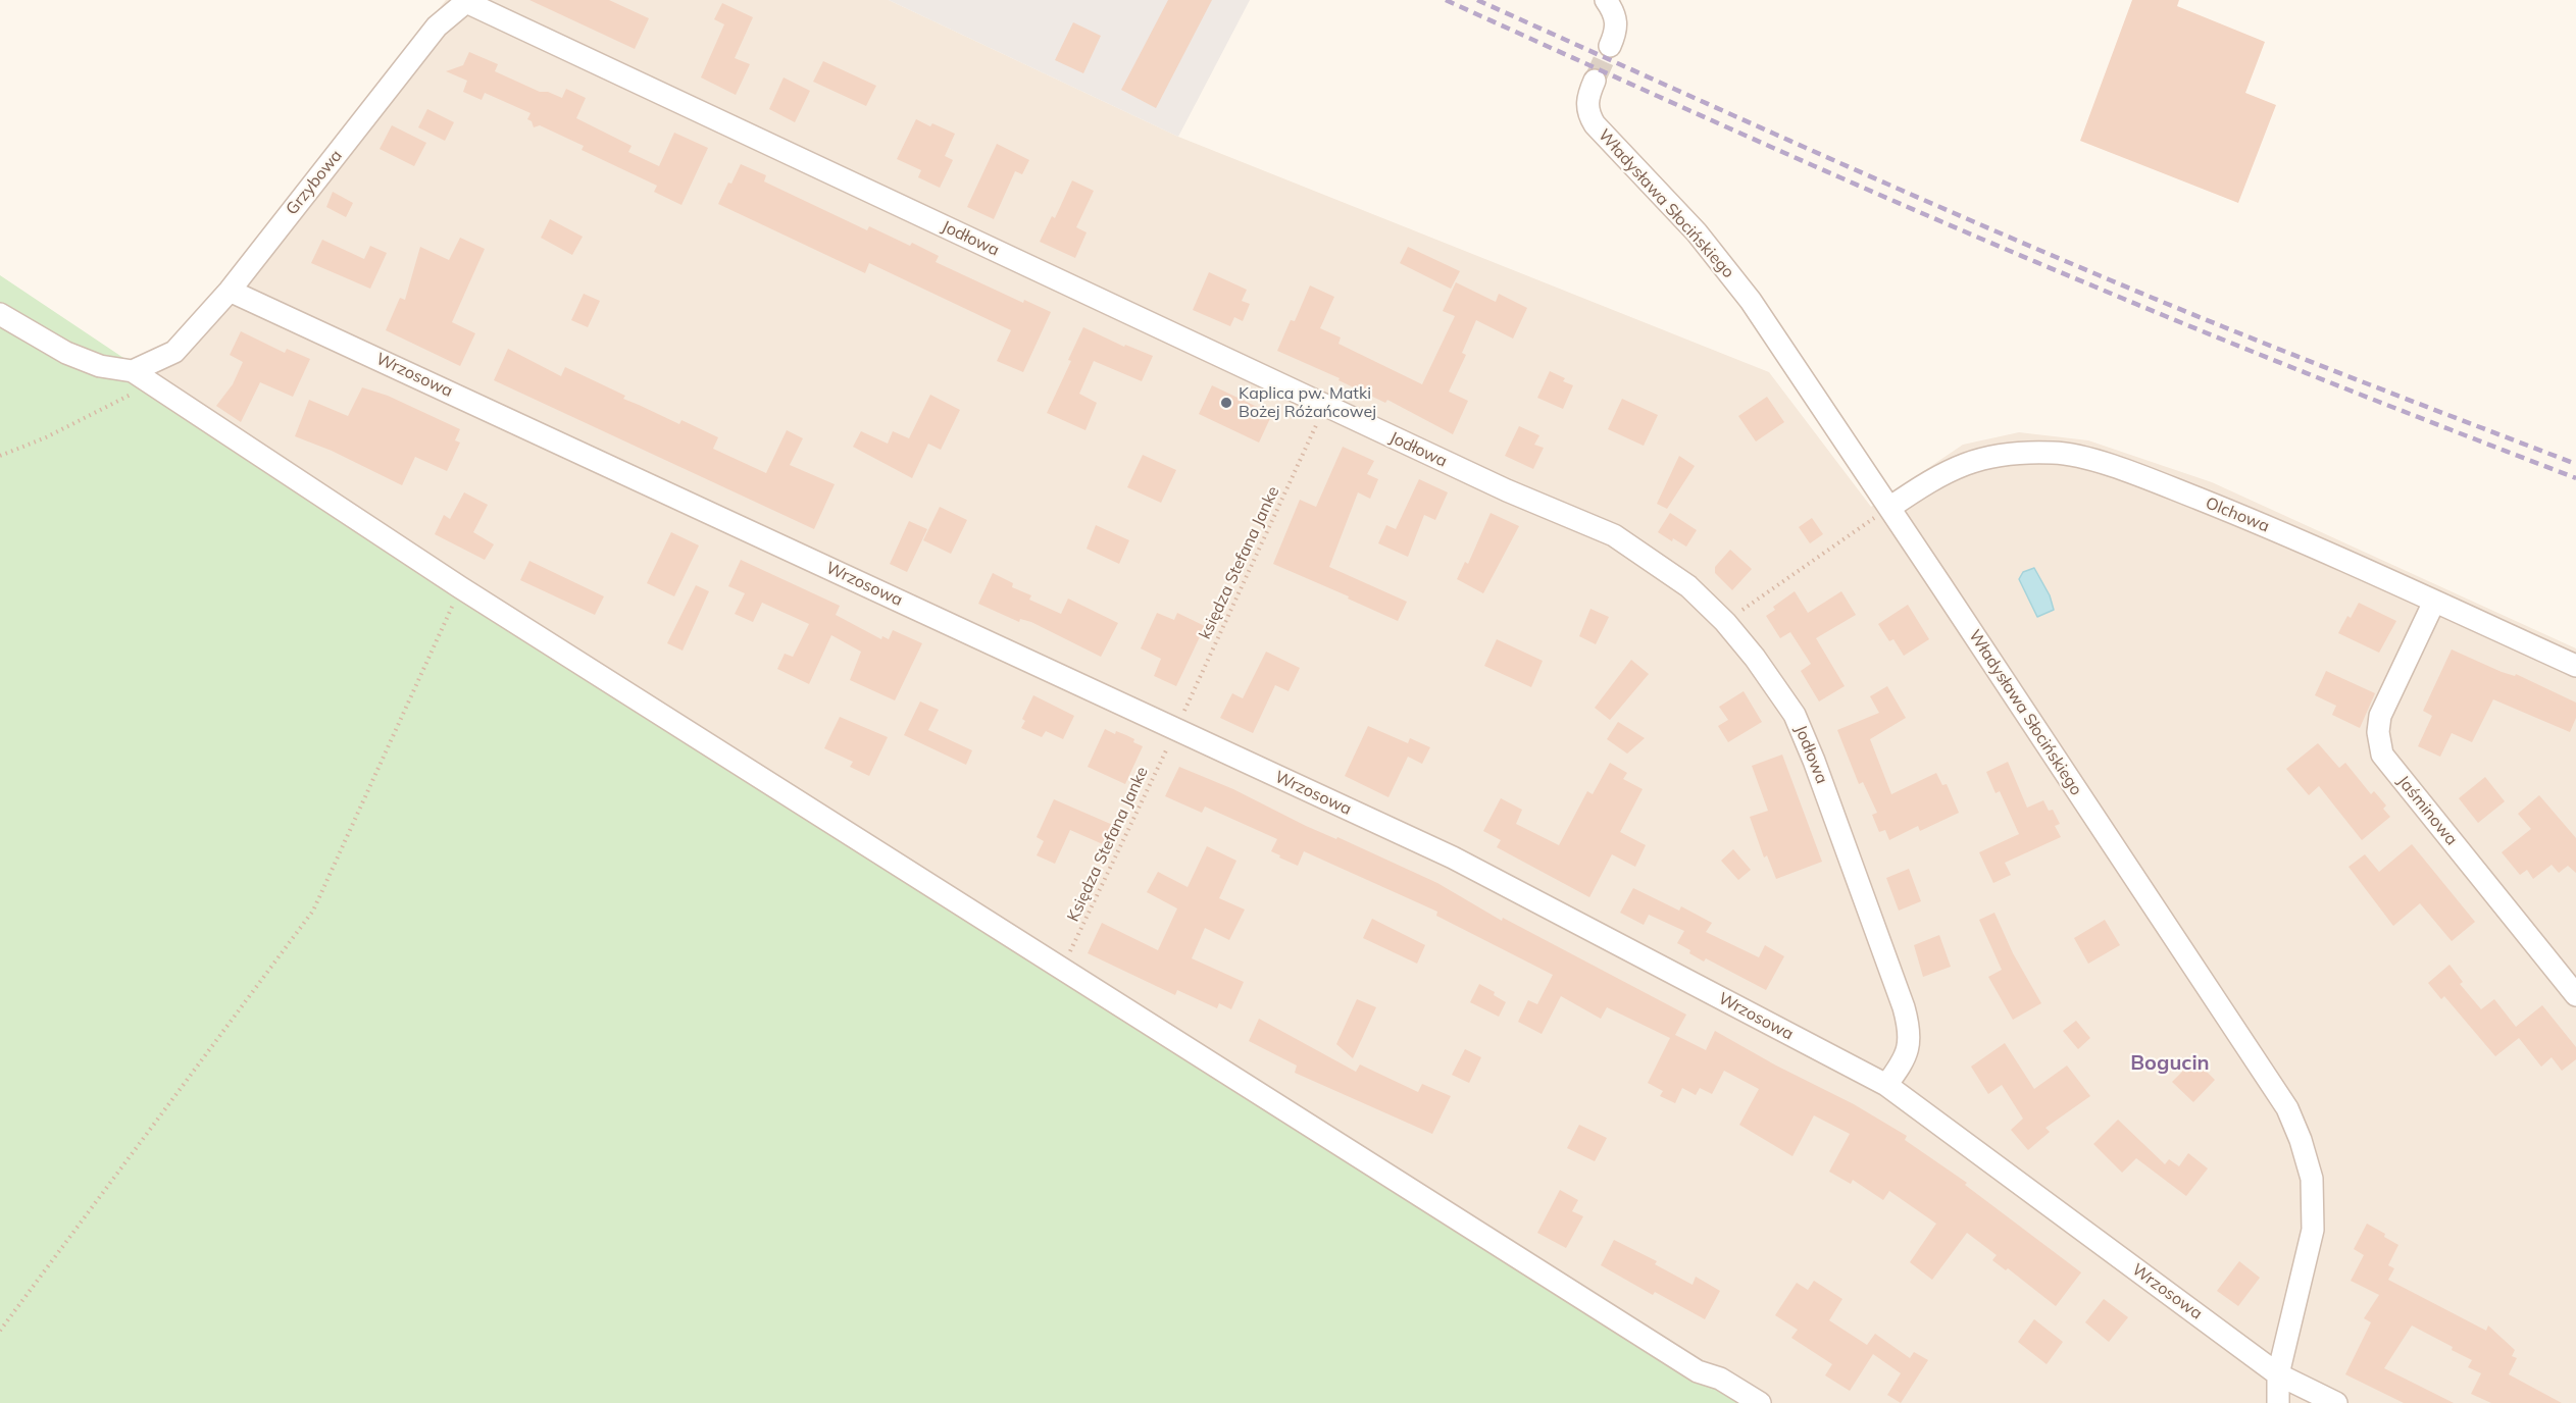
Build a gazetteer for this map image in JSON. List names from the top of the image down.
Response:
{
  "streets": {
    "street": [
      "Grzybowa",
      "Władysława Słocińskiego",
      "Jodłowa",
      "Wrzosowa",
      "Olchowa",
      "Jaśminowa"
    ],
    "path": ["księdza Stefana Janke", "Księdza Stefana Janke"]
  },
  "crossings": [
    ["Grzybowa", "Jodłowa"],
    ["Grzybowa", "Wrzosowa"],
    ["Władysława Słocińskiego", "Wrzosowa"],
    ["Władysława Słocińskiego", "Olchowa"],
    ["Jodłowa", "Wrzosowa"],
    ["Jodłowa", "księdza Stefana Janke"],
    ["Wrzosowa", "księdza Stefana Janke"],
    ["Wrzosowa", "Księdza Stefana Janke"],
    ["Olchowa", "Jaśminowa"],
    ["księdza Stefana Janke", "Księdza Stefana Janke"]
  ],
  "districts": ["Bogucin"],
  "places": ["Kaplica pw. Matki Bożej Różańcowej"]
}
